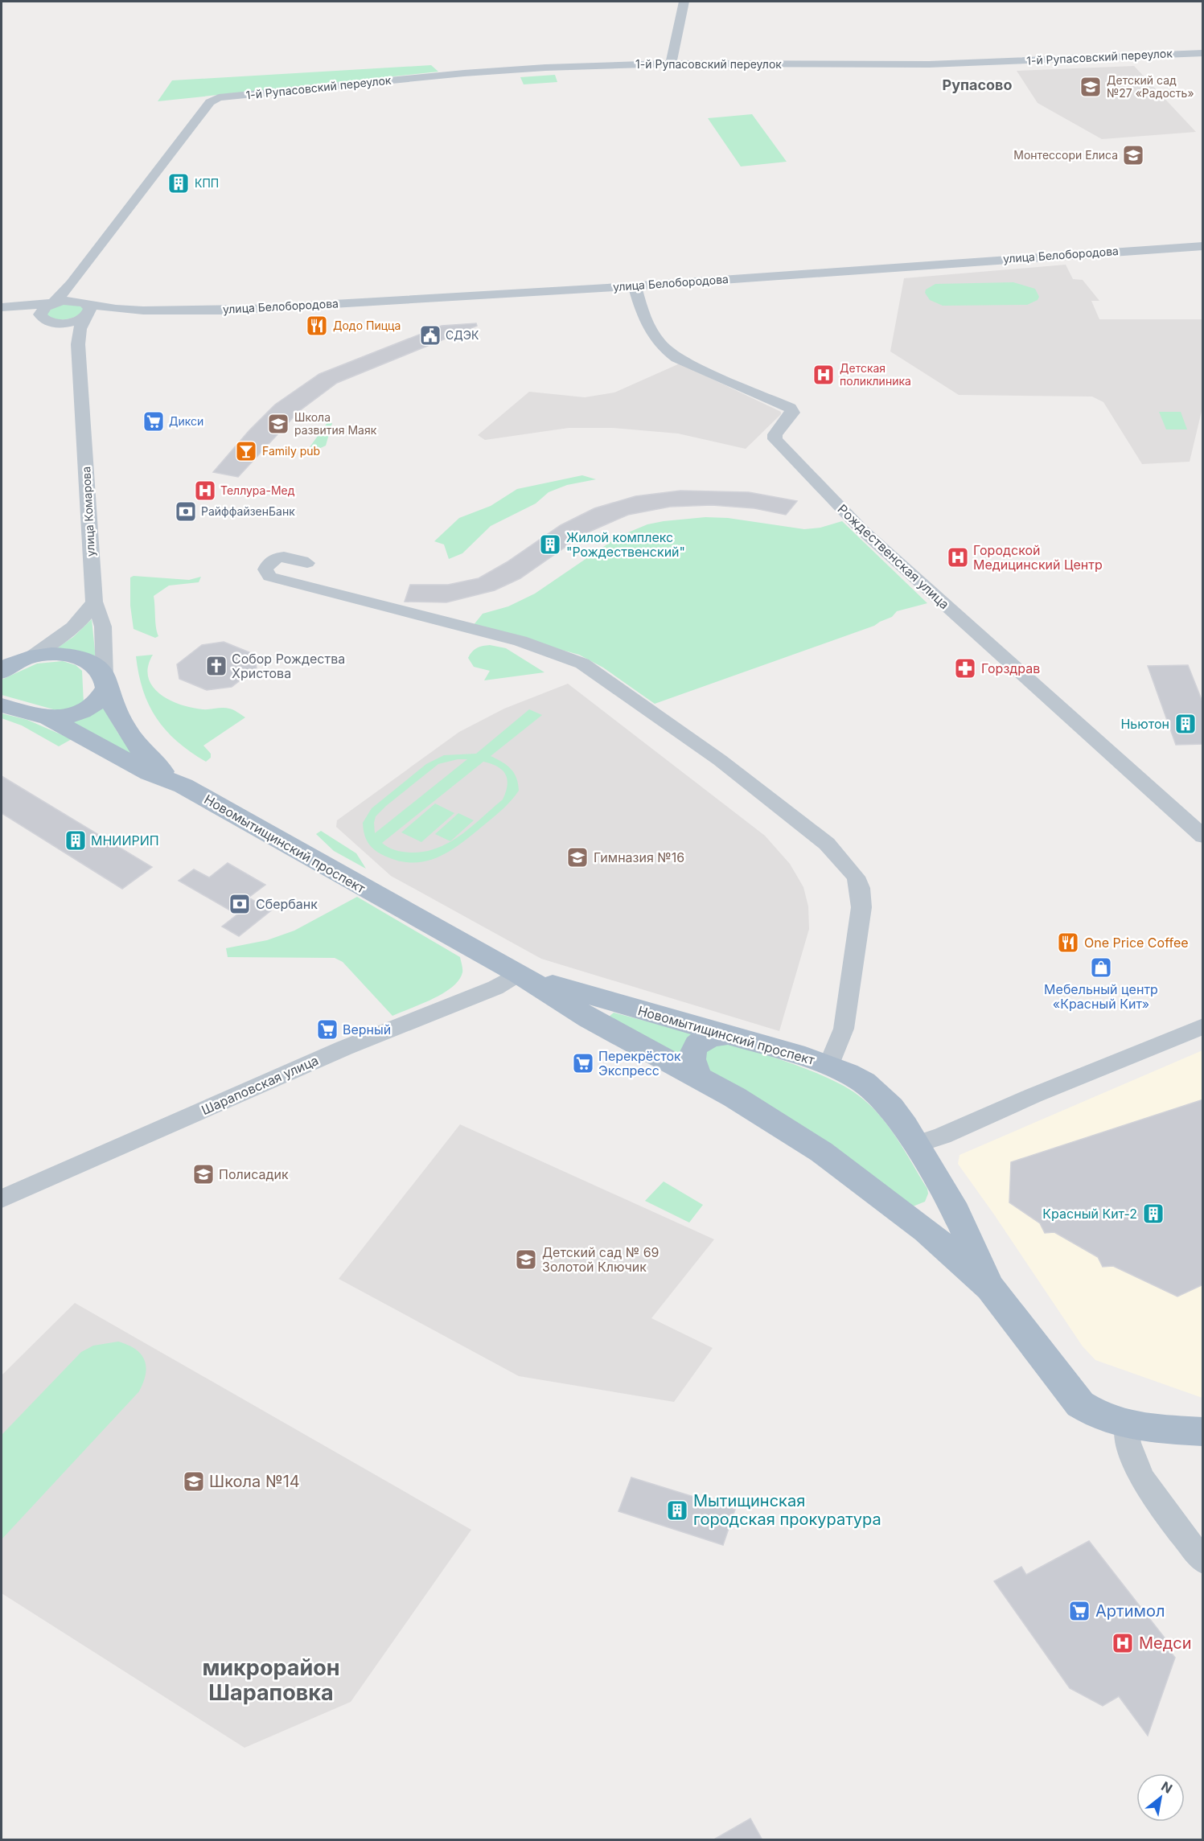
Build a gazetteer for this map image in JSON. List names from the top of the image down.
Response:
{
  "streets": {
    "main road": ["Новомытищинский проспект"],
    "street": [
      "1-й Рупасовский переулок",
      "улица Белобородова",
      "улица Комарова",
      "Рождественская улица",
      "Шараповская улица"
    ]
  },
  "crossings": [
    ["улица Белобородова", "улица Комарова"],
    ["улица Белобородова", "Рождественская улица"],
    ["улица Комарова", "Новомытищинский проспект"],
    ["Новомытищинский проспект", "Шараповская улица"]
  ],
  "districts": ["Рупасово", "микрорайон Шараповка"],
  "places": {
    "school or university": [
      "Детский сад №27 «Радость»",
      "Монтессори Елиса",
      "Школа развития Маяк",
      "Гимназия №16",
      "Полисадик",
      "Детский сад № 69 Золотой Ключик",
      "Школа №14"
    ],
    "building": [
      "КПП",
      "Жилой комплекс \"Рождественский\"",
      "Ньютон",
      "МНИИРИП",
      "Красный Кит-2",
      "Мытищинская городская прокуратура"
    ],
    "restaurant": ["Додо Пицца", "One Price Coffee"],
    "public building": ["СДЭК"],
    "hospital": [
      "Детская поликлиника",
      "Теллура-Мед",
      "Городской Медицинский Центр",
      "Медси"
    ],
    "supermarket": [
      "Дикси",
      "Верный",
      "Перекрёсток Экспресс",
      "Артимол"
    ],
    "bar": ["Family pub"],
    "bank": ["РайффайзенБанк", "Сбербанк"],
    "church": ["Собор Рождества Христова"],
    "pharmacy": ["Горздрав"],
    "shop": ["Мебельный центр «Красный Кит»"]
  },
  "north": "top right"
}
